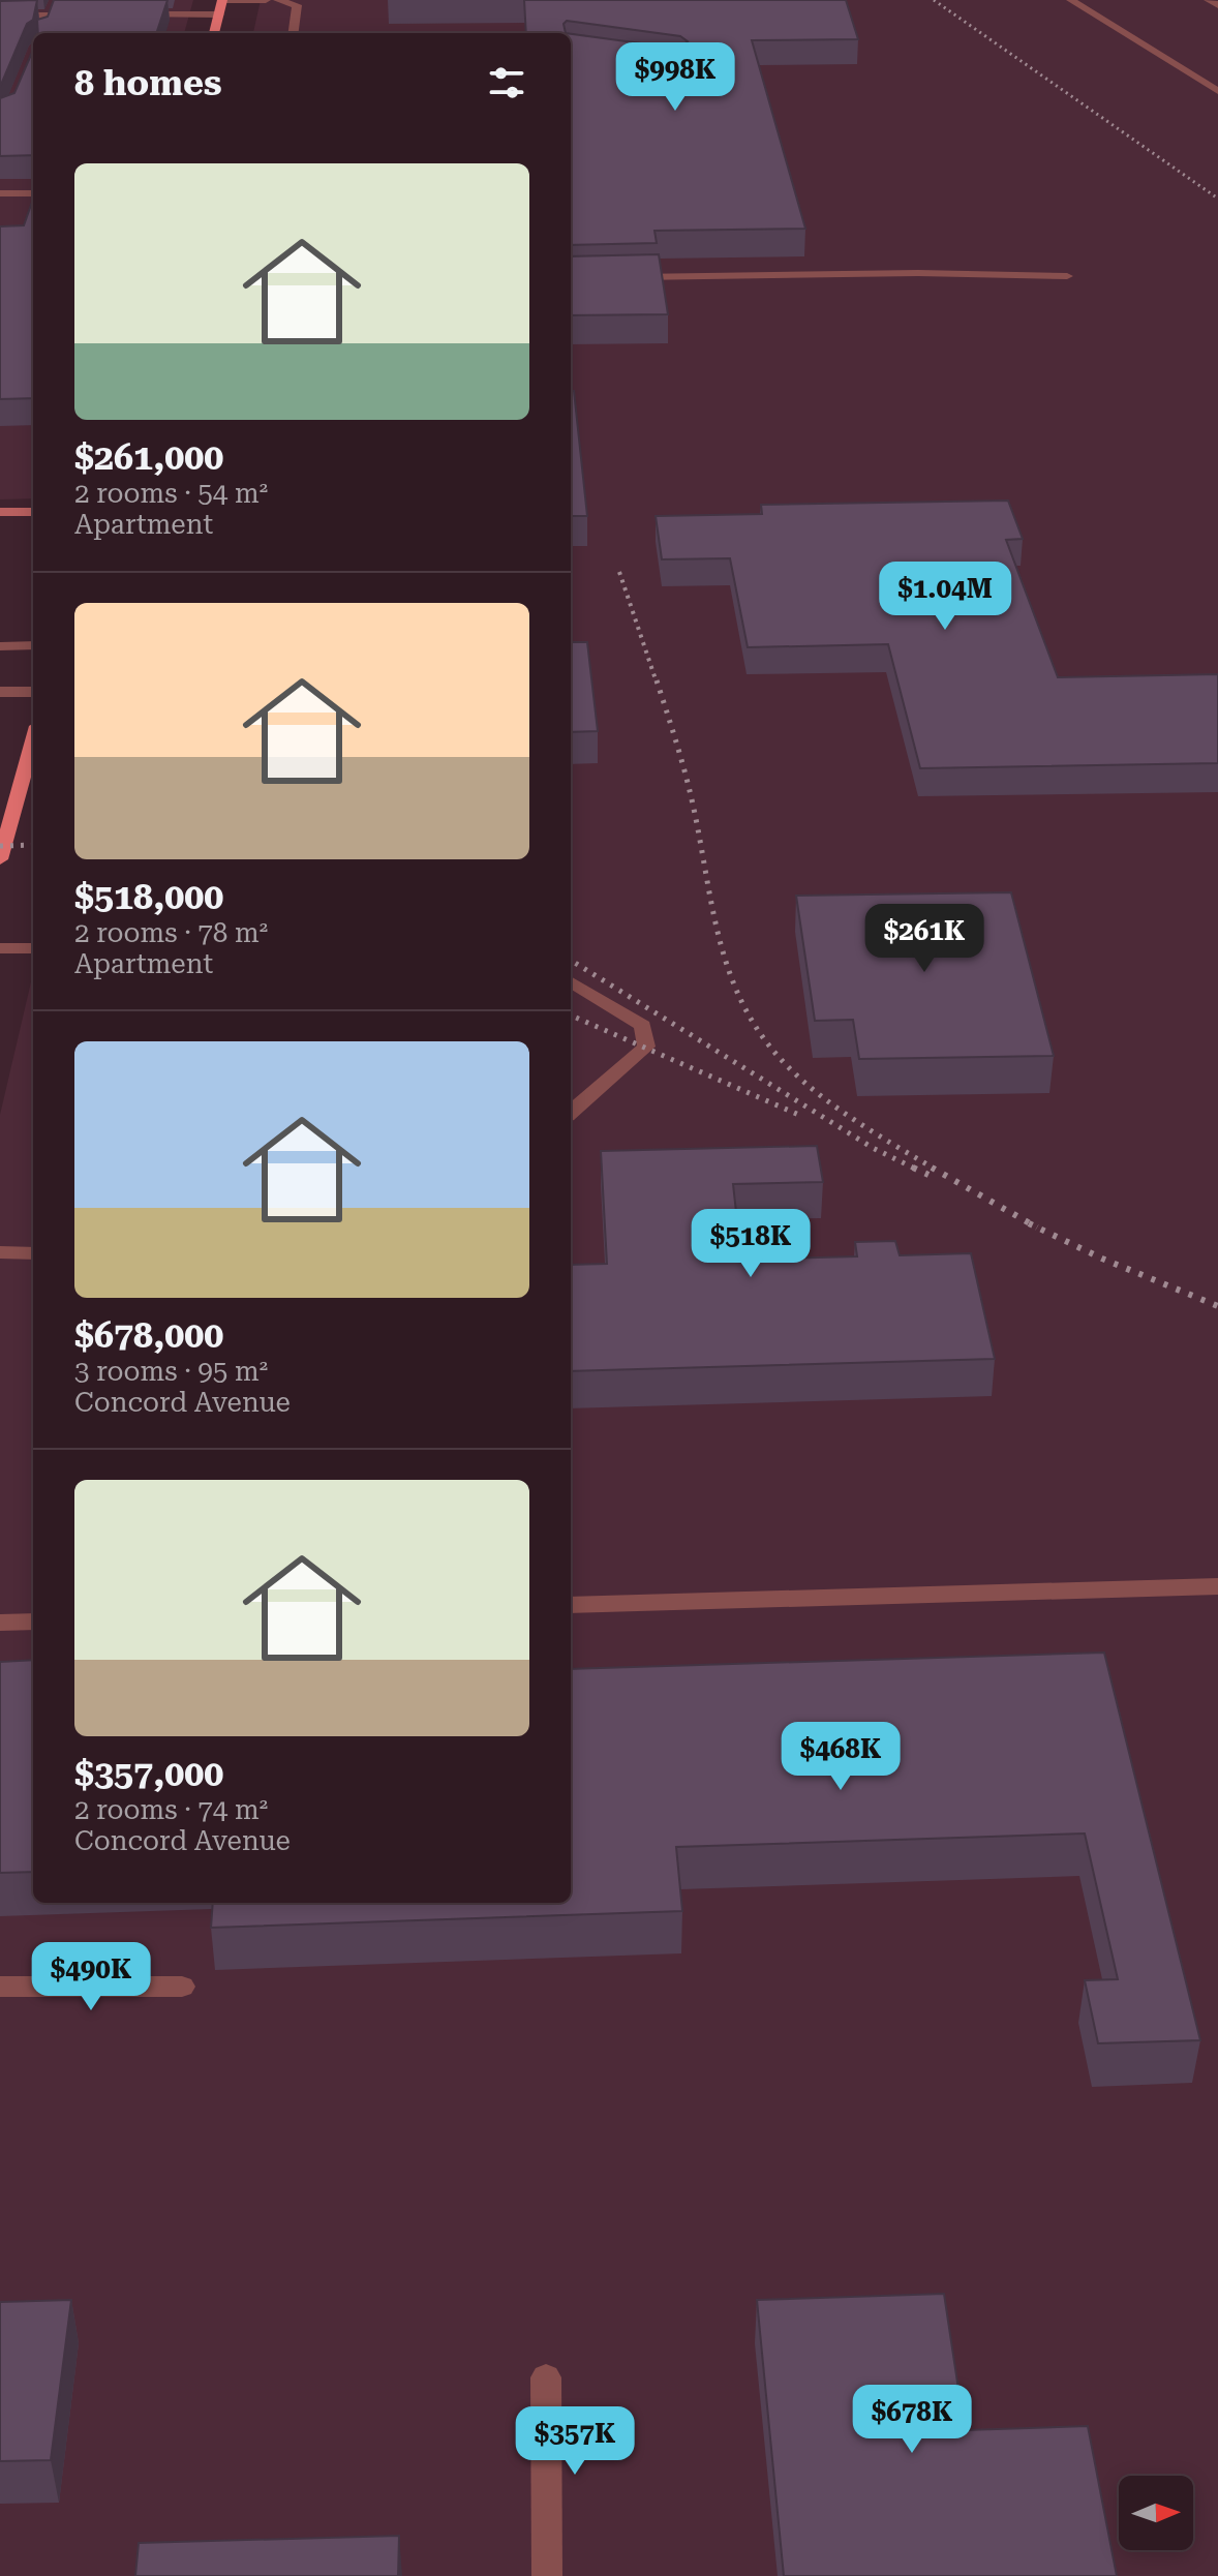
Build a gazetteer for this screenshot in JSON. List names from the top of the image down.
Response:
{
  "north": "right",
  "page": {
    "heading": "8 homes",
    "price": [
      "$998K",
      "$1.04M",
      "$261K",
      "$518K",
      "$468K",
      "$490K",
      "$678K",
      "$357K"
    ],
    "list": [
      {
        "name": "$261,000",
        "note": "2 rooms · 54 m² · Apartment"
      },
      {
        "name": "$518,000",
        "note": "2 rooms · 78 m² · Apartment"
      },
      {
        "name": "$678,000",
        "note": "3 rooms · 95 m² · Concord Avenue"
      },
      {
        "name": "$357,000",
        "note": "2 rooms · 74 m² · Concord Avenue"
      }
    ]
  }
}
